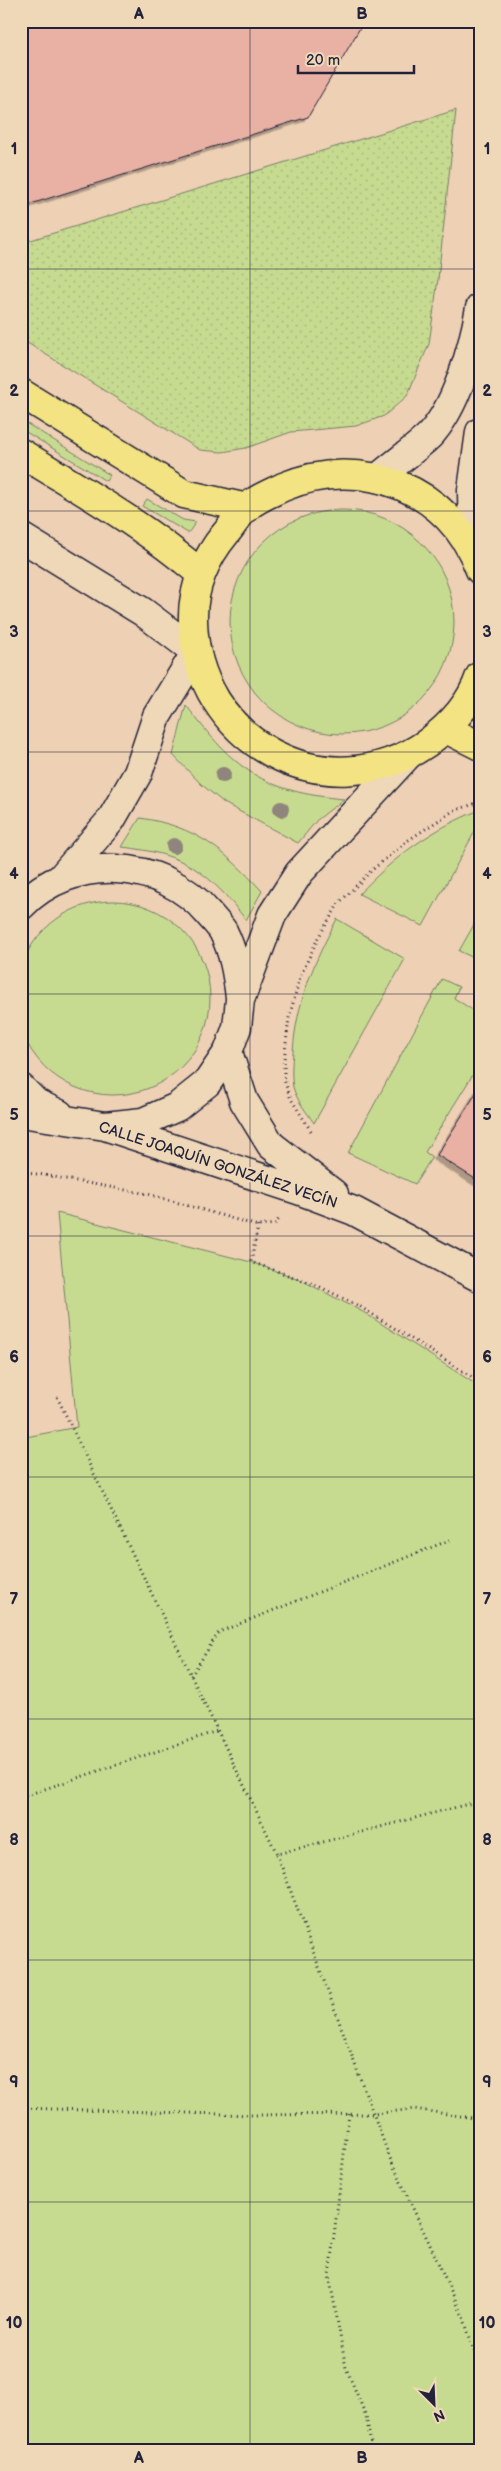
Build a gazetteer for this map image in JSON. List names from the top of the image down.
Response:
{
  "streets": {
    "street": ["CALLE JOAQUÍN GONZÁLEZ VECÍN"]
  },
  "scale_bar": "20 m",
  "north": "bottom right",
  "grid": {
    "columns": ["A", "B"],
    "rows": [
      "1",
      "2",
      "3",
      "4",
      "5",
      "6",
      "7",
      "8",
      "9",
      "10"
    ]
  }
}
